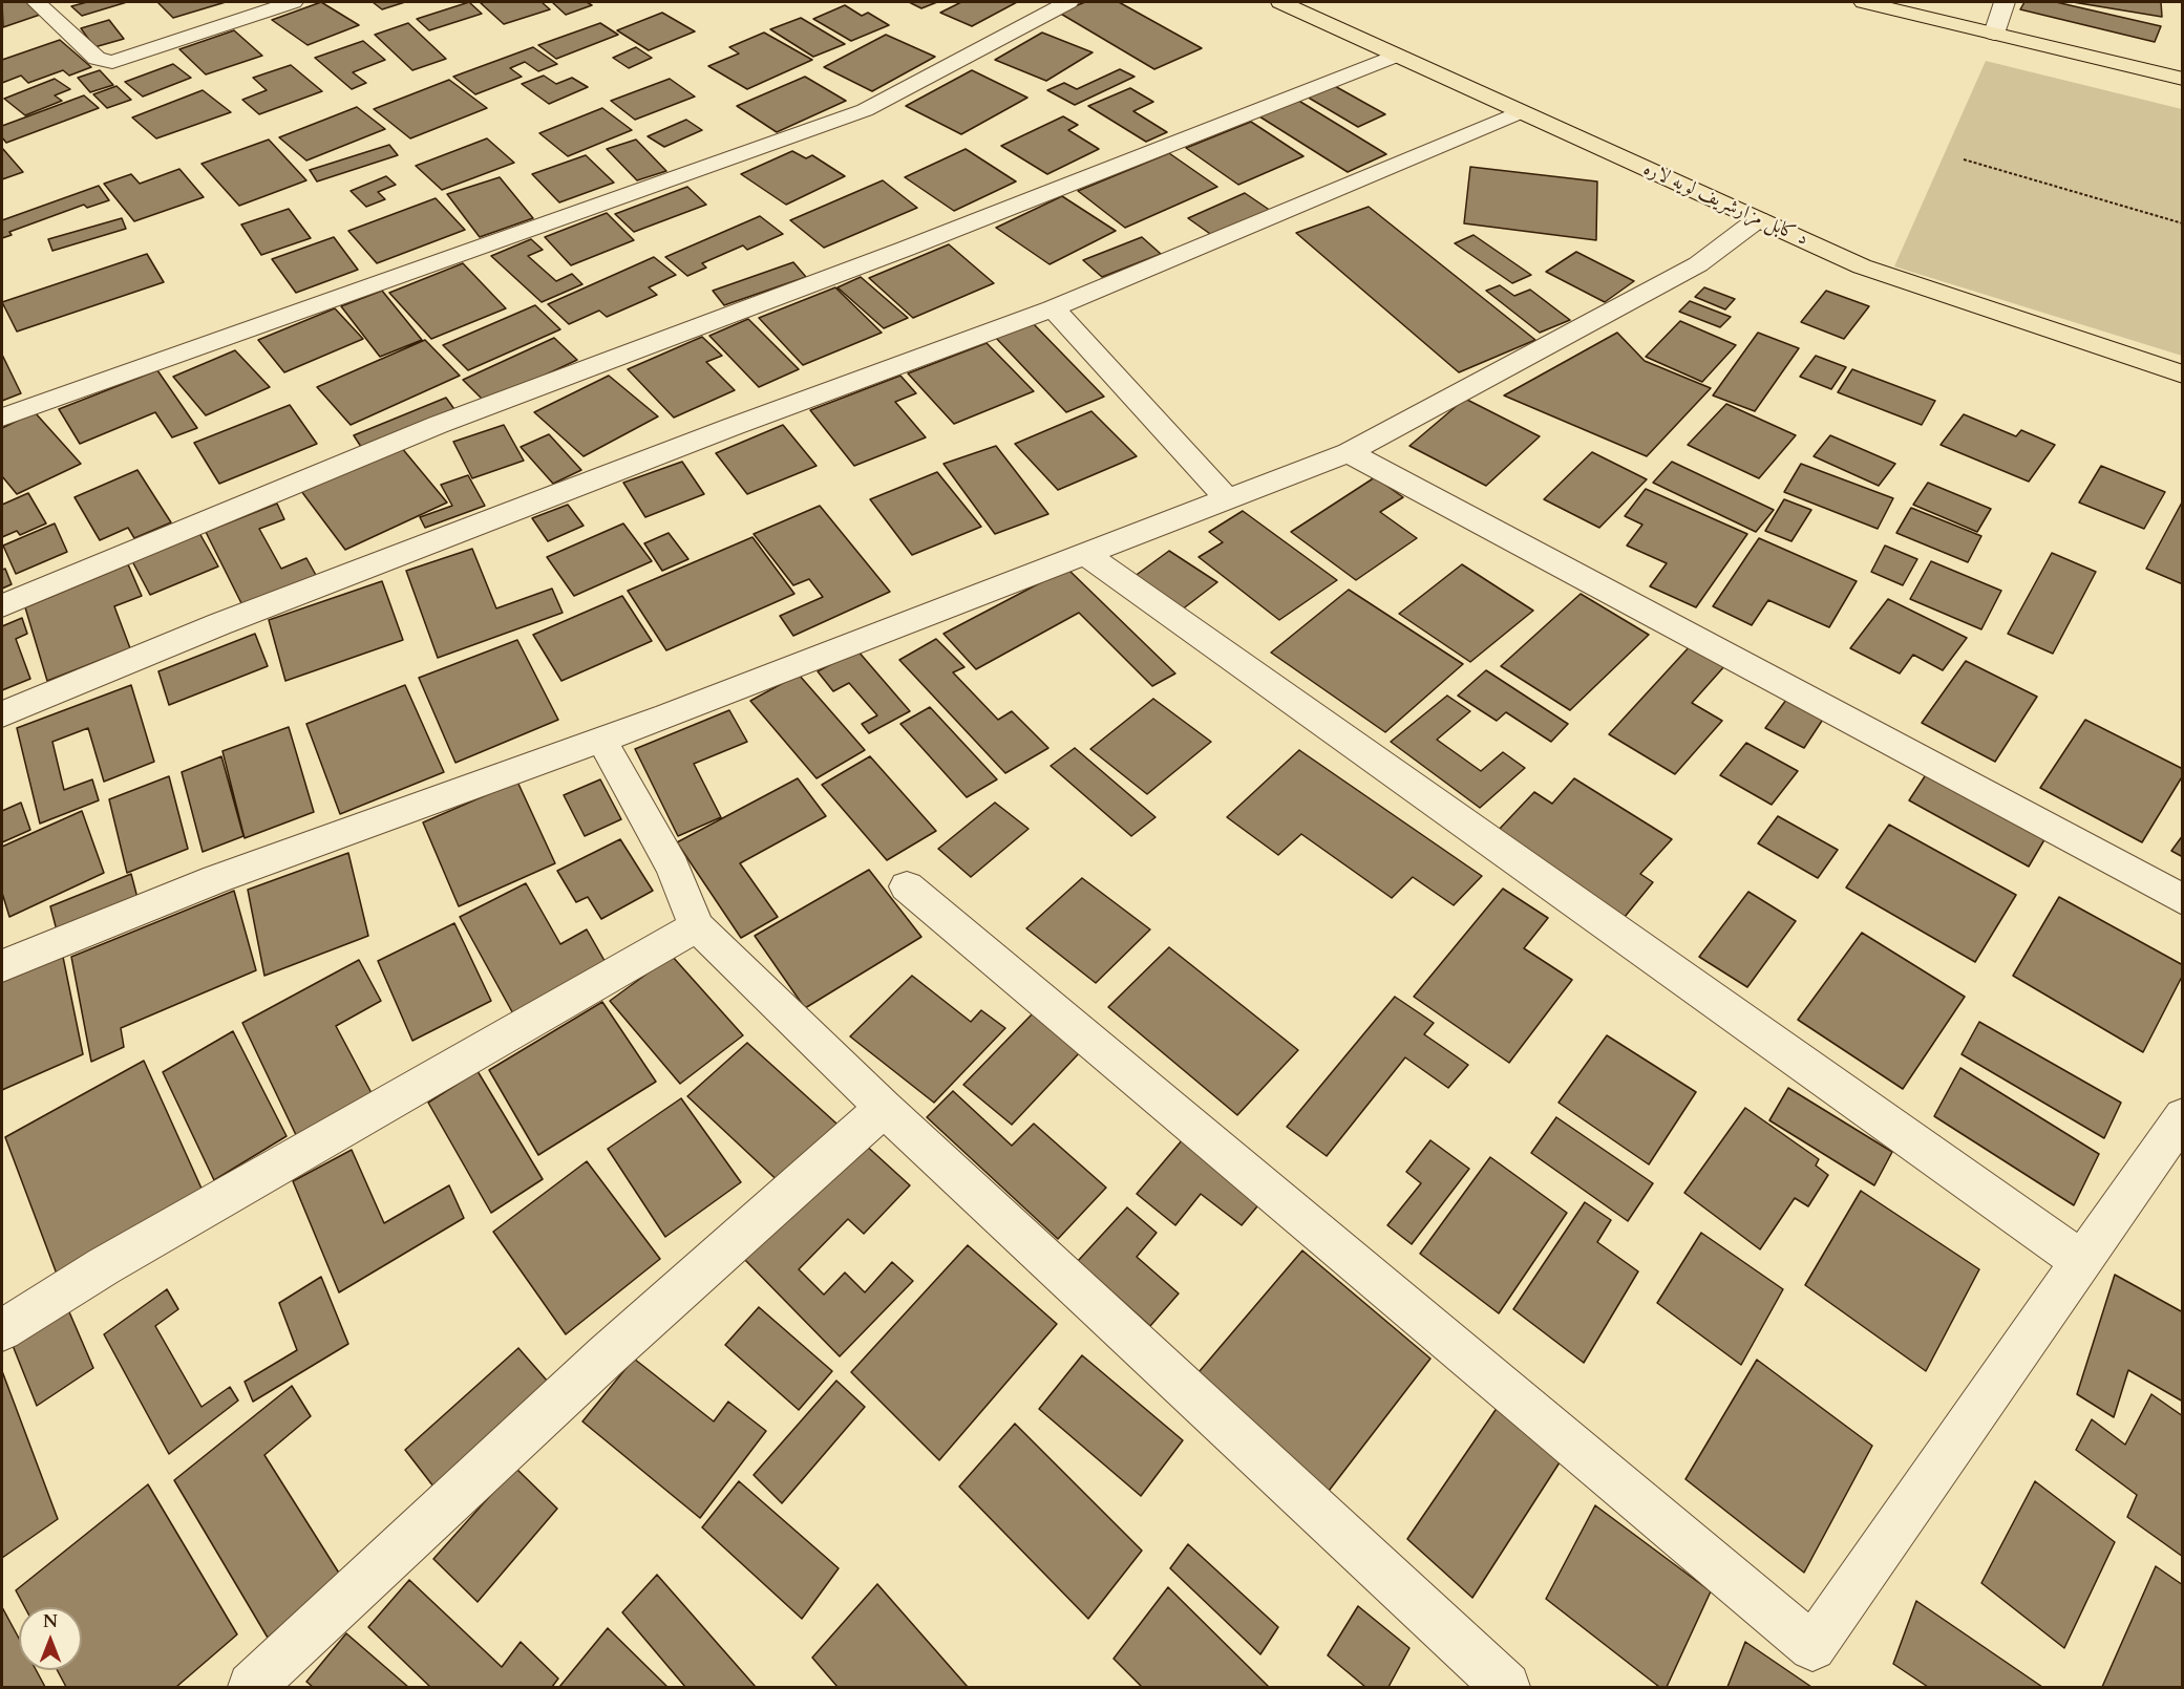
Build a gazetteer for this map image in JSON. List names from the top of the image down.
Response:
{
  "streets": {
    "highway": ["د کابل مزارشریف لویه لاره"]
  },
  "north": "top"
}
